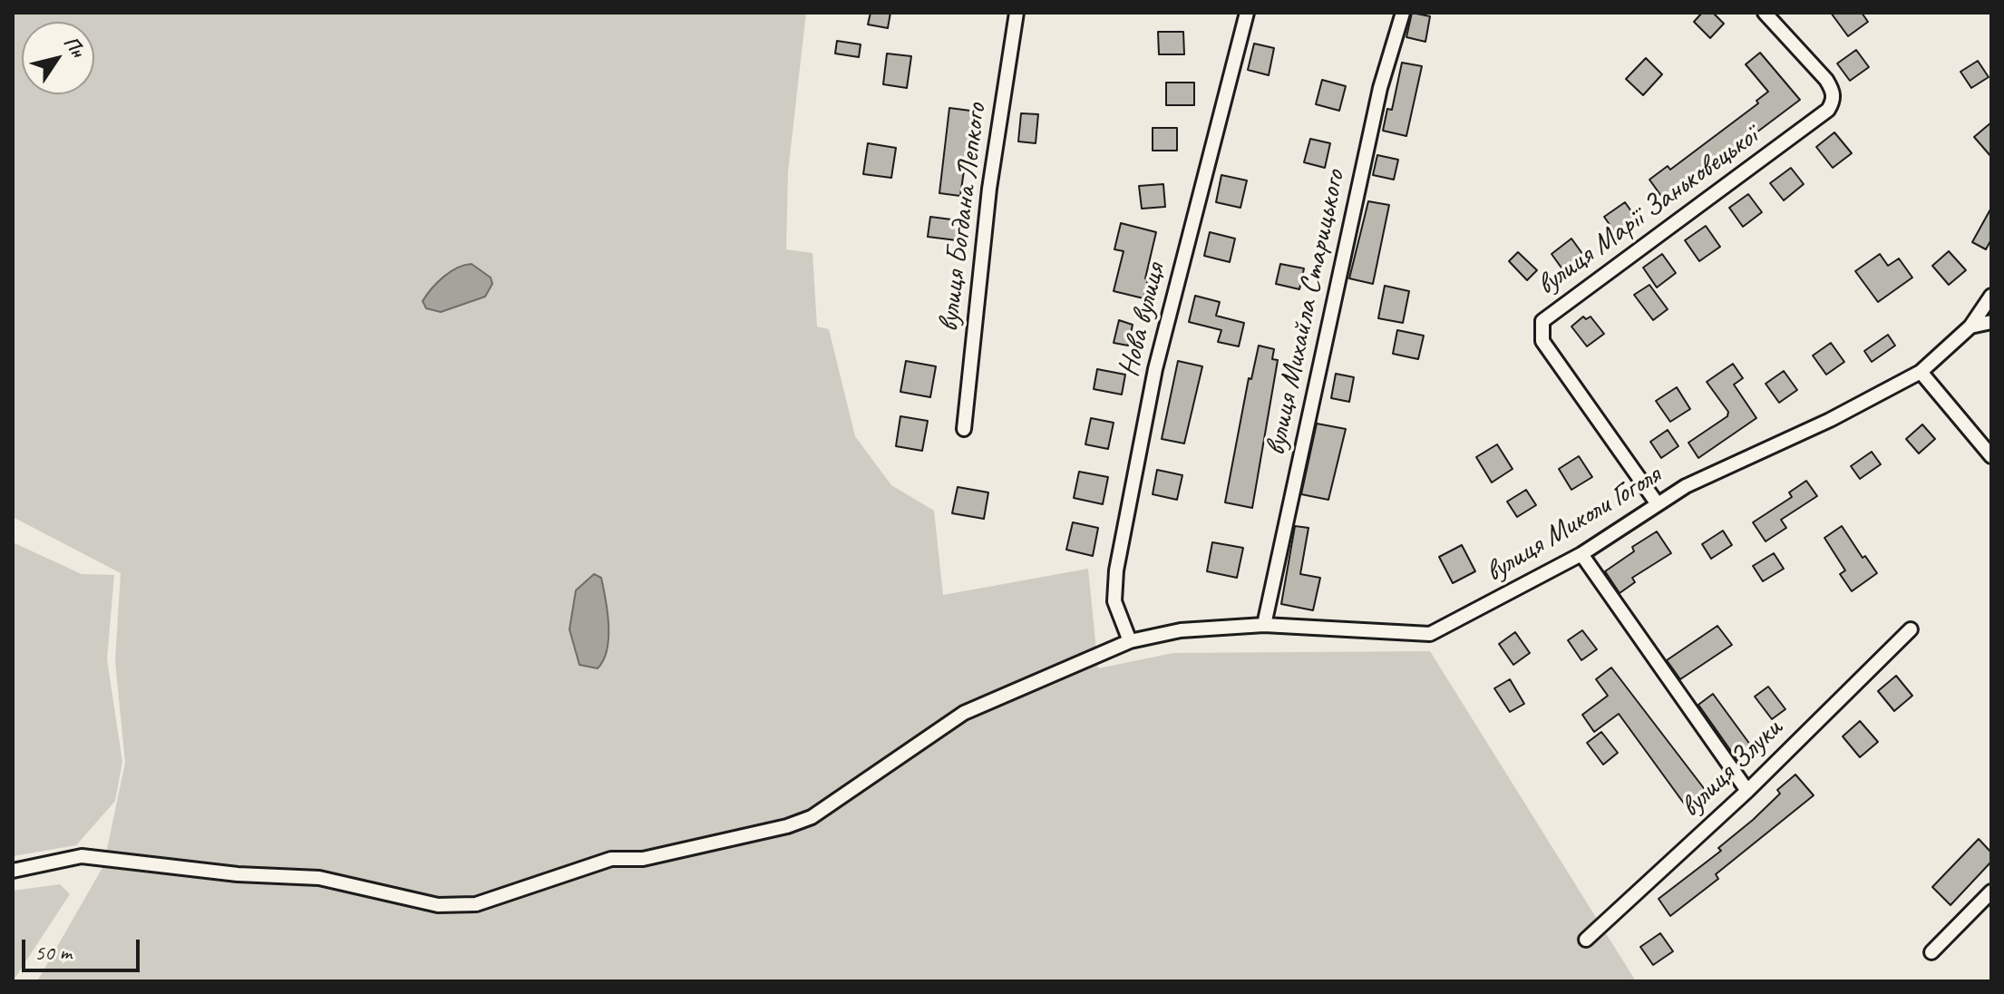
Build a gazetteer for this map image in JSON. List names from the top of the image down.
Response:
{
  "streets": {
    "street": [
      "вулиця Марії Заньковецької",
      "вулиця Богдана Лепкого",
      "вулиця Михайла Старицького",
      "Нова вулиця",
      "вулиця Миколи Гоголя",
      "вулиця Злуки"
    ]
  },
  "crossings": [
    ["вулиця Марії Заньковецької", "вулиця Миколи Гоголя"],
    ["вулиця Михайла Старицького", "вулиця Миколи Гоголя"],
    ["Нова вулиця", "вулиця Миколи Гоголя"]
  ],
  "scale_bar": "50 m",
  "north": "top right"
}
